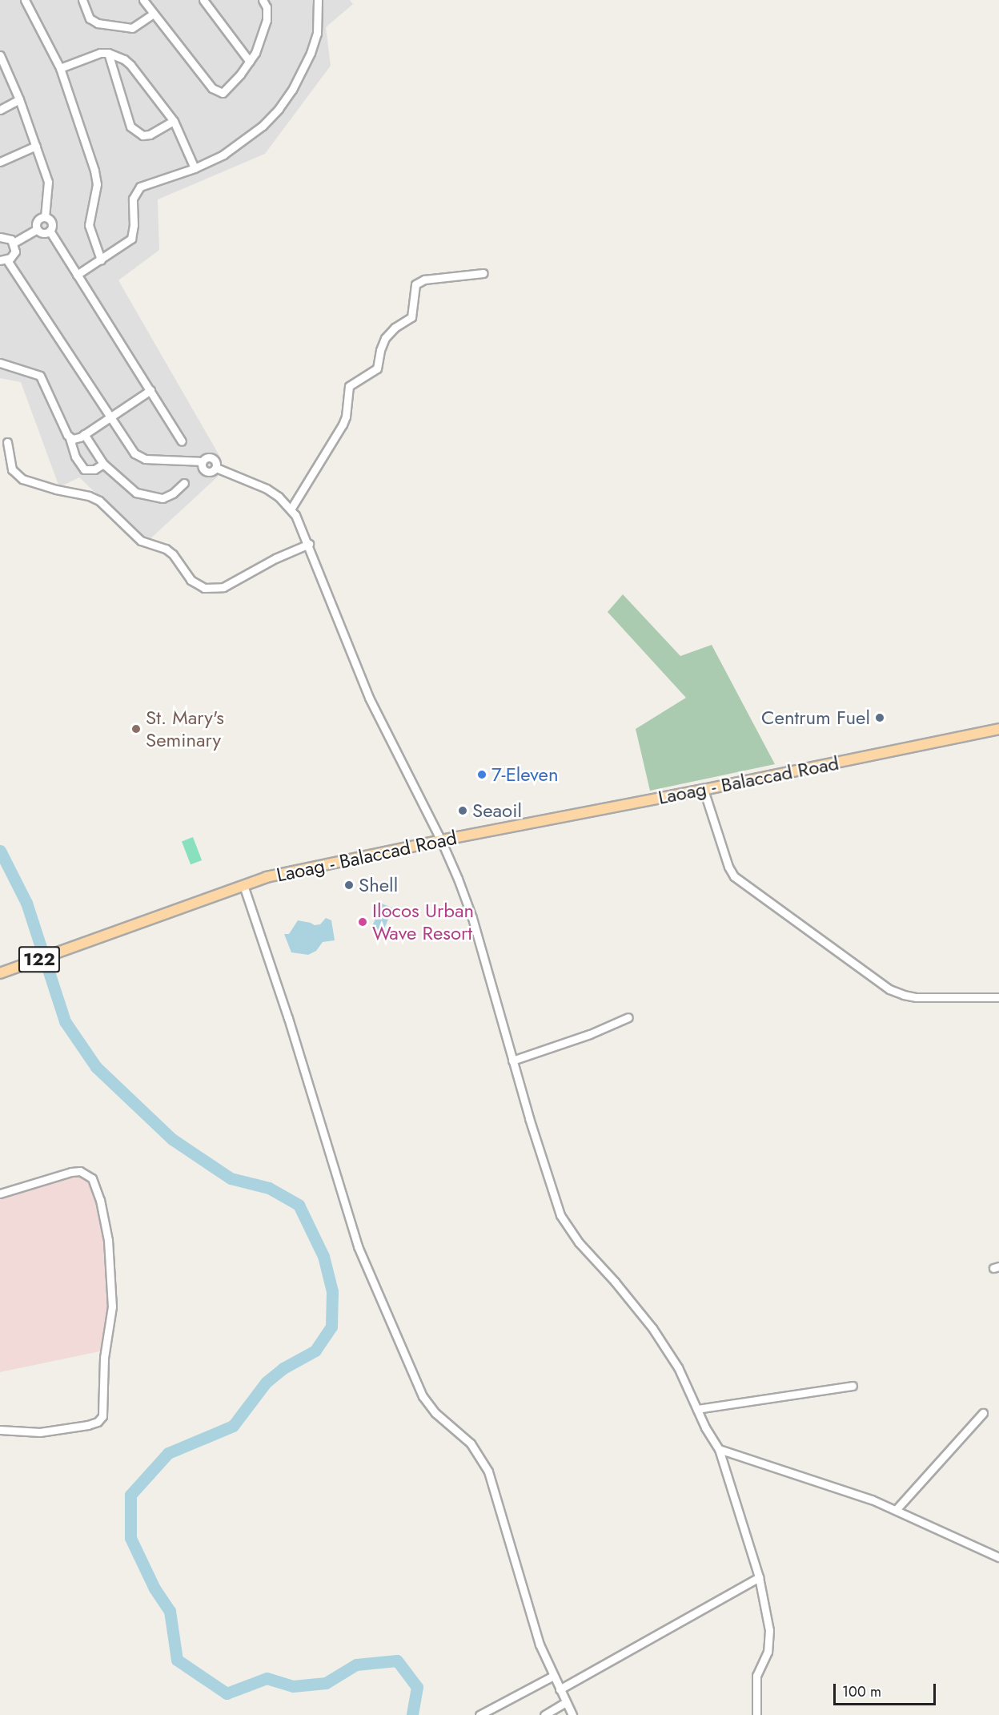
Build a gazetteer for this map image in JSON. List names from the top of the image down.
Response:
{
  "streets": {
    "main road": ["Laoag - Balaccad Road", "122"]
  },
  "places": [
    "Centrum Fuel",
    "St. Mary's Seminary",
    "7-Eleven",
    "Seaoil",
    "Shell",
    "Ilocos Urban Wave Resort"
  ],
  "scale_bar": "100 m"
}
